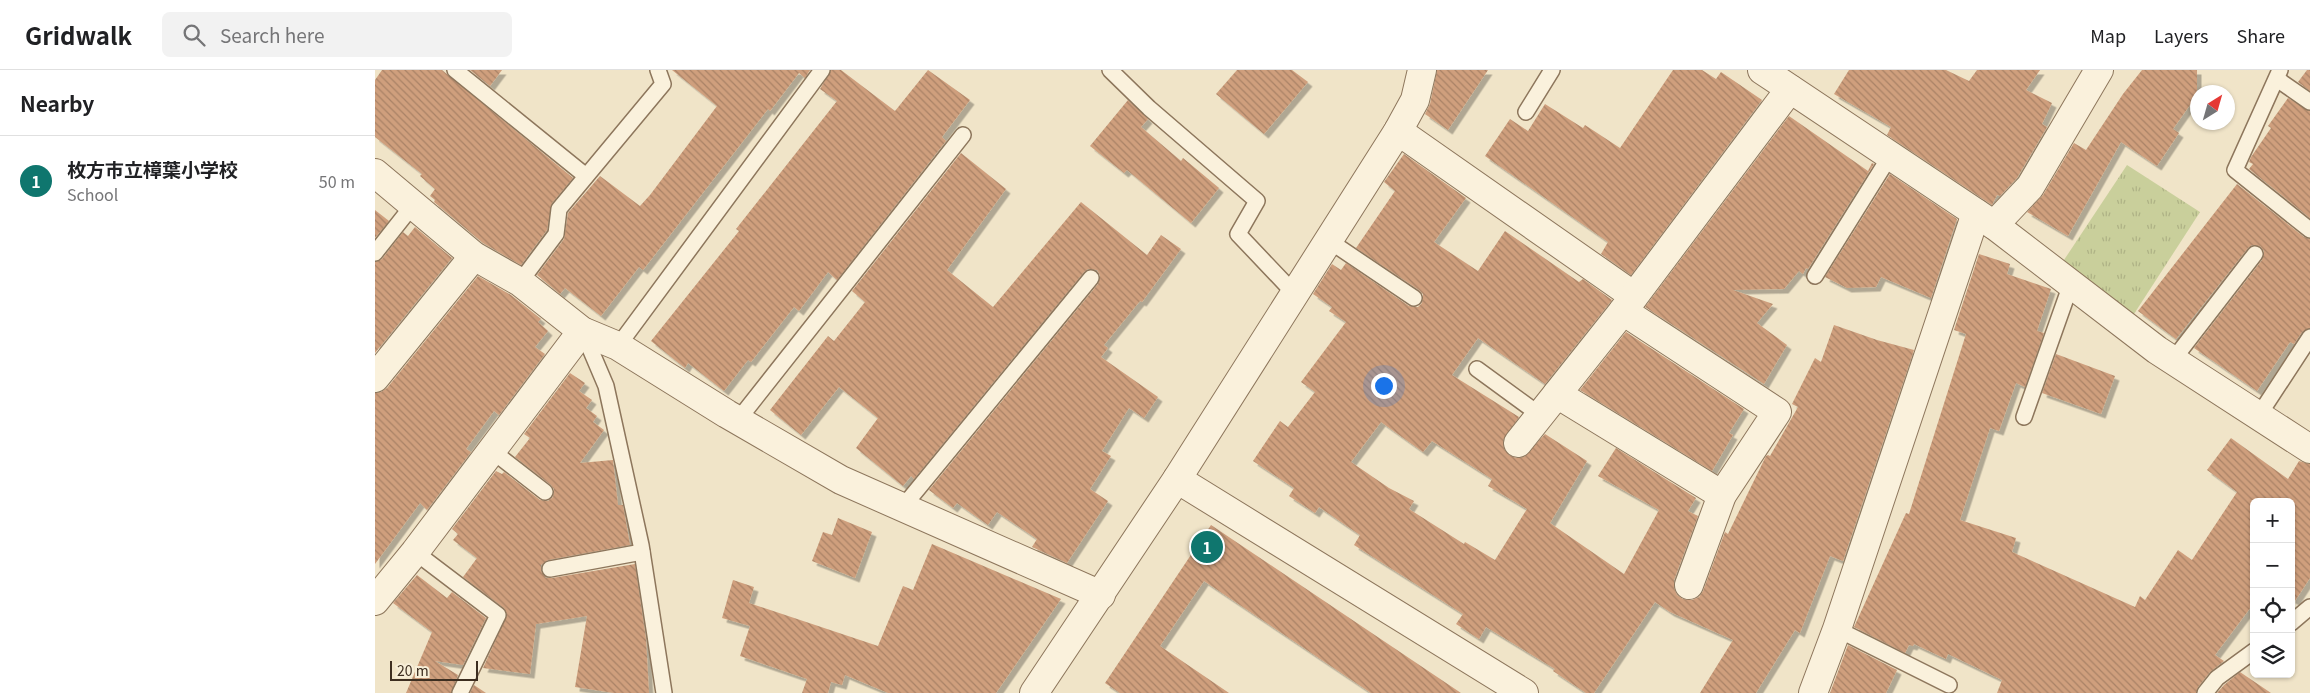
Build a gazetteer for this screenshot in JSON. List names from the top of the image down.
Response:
{
  "scale_bar": "20 m",
  "north": "top right",
  "page": {
    "header": "Gridwalk",
    "search": "Search here",
    "nav": ["Map", "Layers", "Share"],
    "heading": "Nearby",
    "list": [
      {
        "mark": "1",
        "name": "枚方市立樟葉小学校",
        "note": "School",
        "value": "50 m"
      }
    ],
    "map_buttons": ["+", "−"],
    "pins": "1",
    "scale": "20 m"
  }
}
